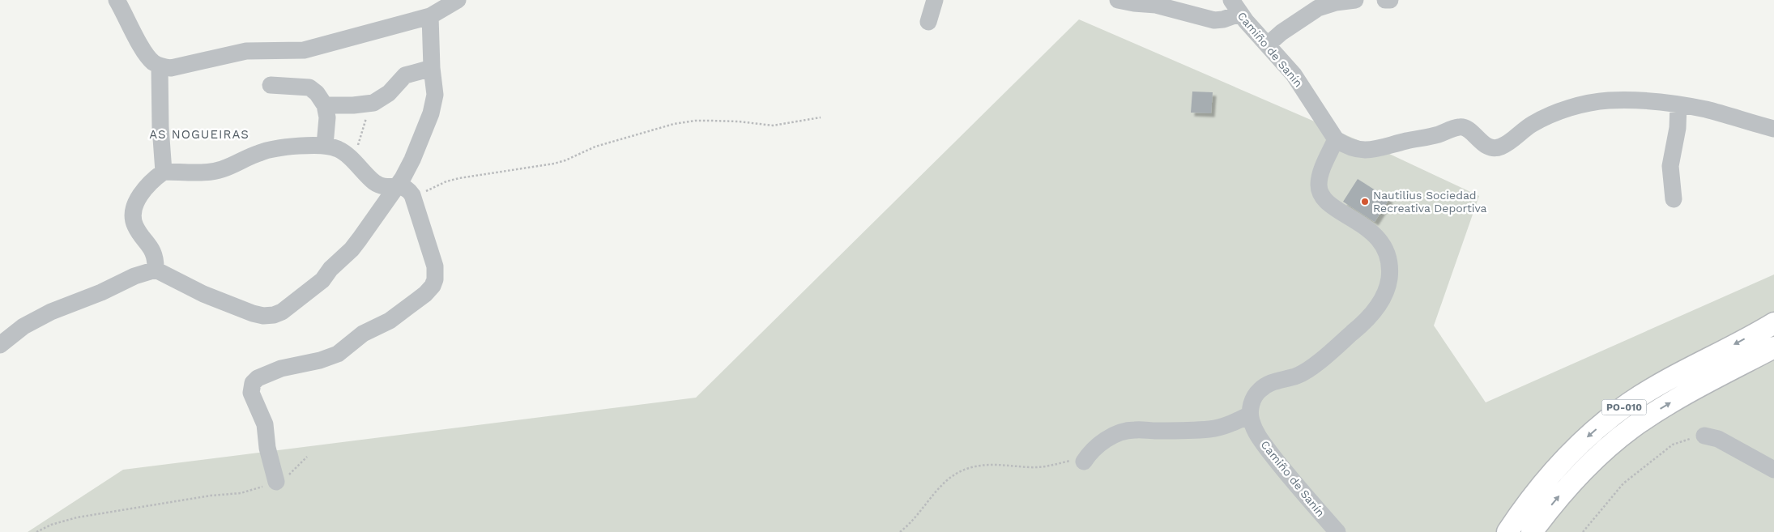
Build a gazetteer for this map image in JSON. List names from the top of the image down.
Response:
{
  "streets": {
    "main road": ["PO-010"],
    "street": ["Camiño de Sanín"]
  },
  "districts": ["AS NOGUEIRAS"],
  "places": ["Nautilius Sociedad Recreativa Deportiva"]
}
